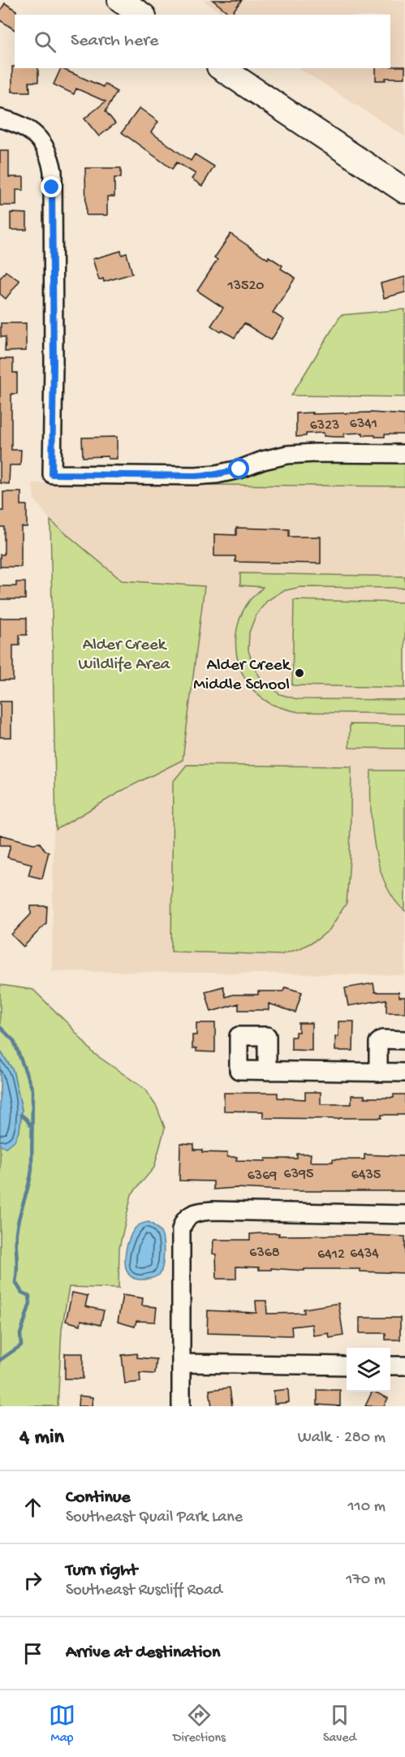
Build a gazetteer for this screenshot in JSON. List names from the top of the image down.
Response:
{
  "parks": ["Alder Creek Wildlife Area"],
  "places": ["Alder Creek Middle School"],
  "house_numbers": [
    "13520",
    "6341",
    "6323",
    "6395",
    "6435",
    "6369",
    "6368",
    "6434",
    "6412"
  ],
  "page": {
    "search": "Search here",
    "heading": ["4 min", "Walk · 280 m"],
    "list": [
      ["Continue", "Southeast Quail Park Lane", "110 m"],
      ["Turn right", "Southeast Ruscliff Road", "170 m"],
      "Arrive at destination"
    ],
    "nav": ["Map", "Directions", "Saved"]
  }
}
